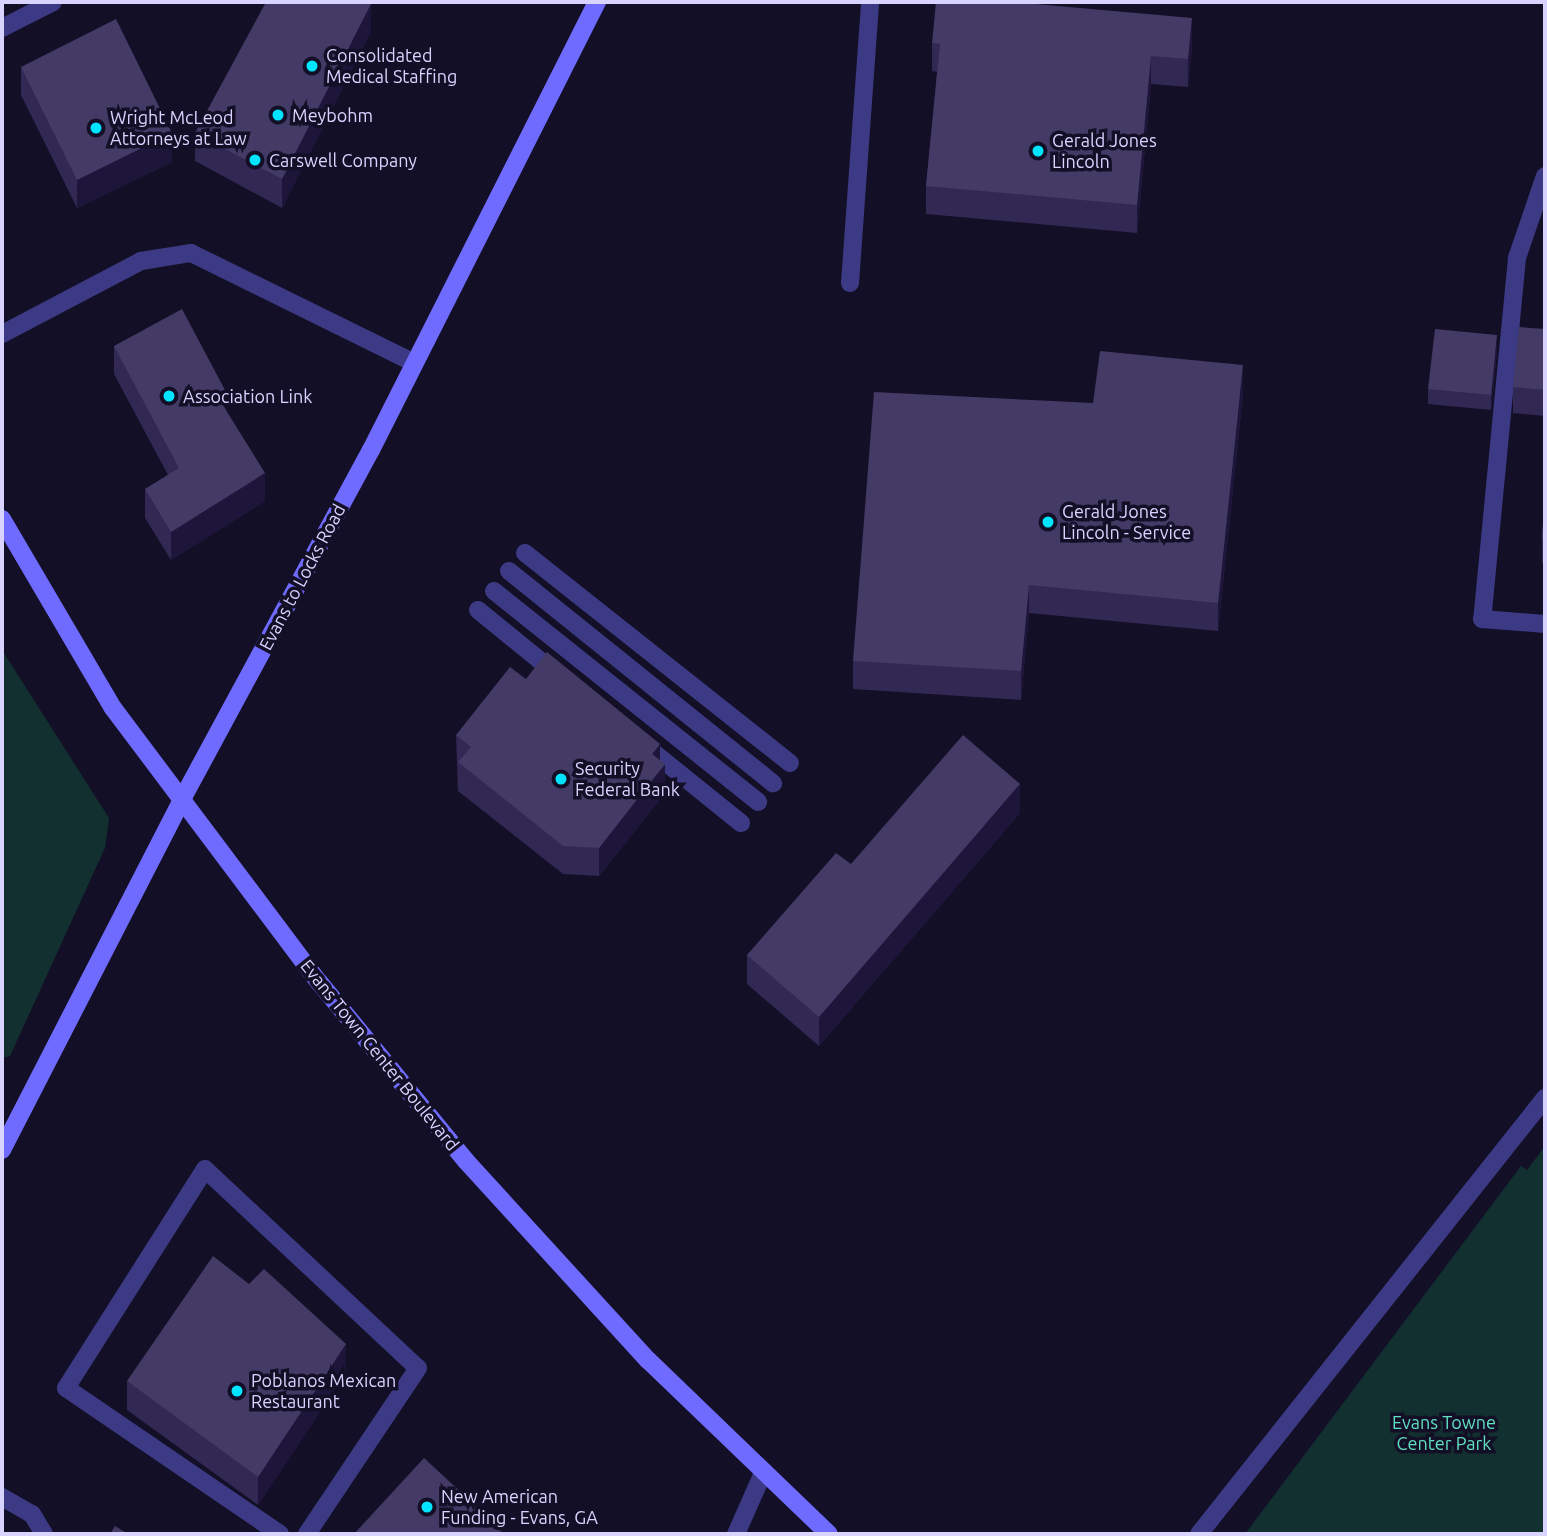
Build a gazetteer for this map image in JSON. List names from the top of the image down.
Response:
{
  "streets": {
    "street": ["Evans to Locks Road", "Evans Town Center Boulevard"]
  },
  "crossings": [
    ["Evans to Locks Road", "Evans Town Center Boulevard"]
  ],
  "parks": ["Evans Towne Center Park"],
  "places": [
    "Consolidated Medical Staffing",
    "Meybohm",
    "Wright McLeod Attorneys at Law",
    "Gerald Jones Lincoln",
    "Carswell Company",
    "Association Link",
    "Gerald Jones Lincoln - Service",
    "Security Federal Bank",
    "Poblanos Mexican Restaurant",
    "New American Funding - Evans, GA"
  ]
}
